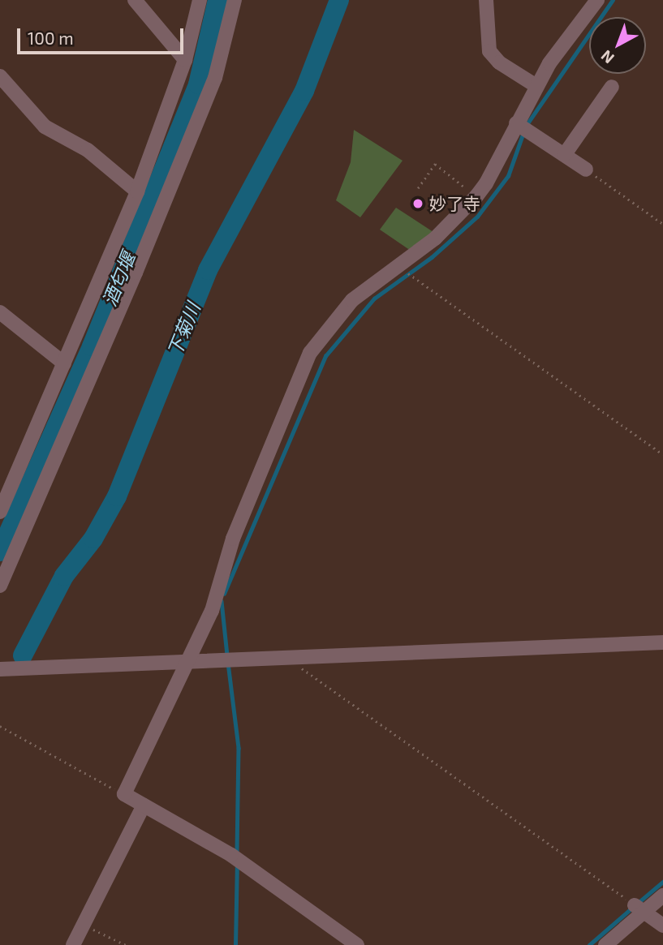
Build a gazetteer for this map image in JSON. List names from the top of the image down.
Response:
{
  "water": ["酒匂堰", "下菊川"],
  "places": ["妙了寺"],
  "scale_bar": "100 m",
  "north": "bottom left"
}
